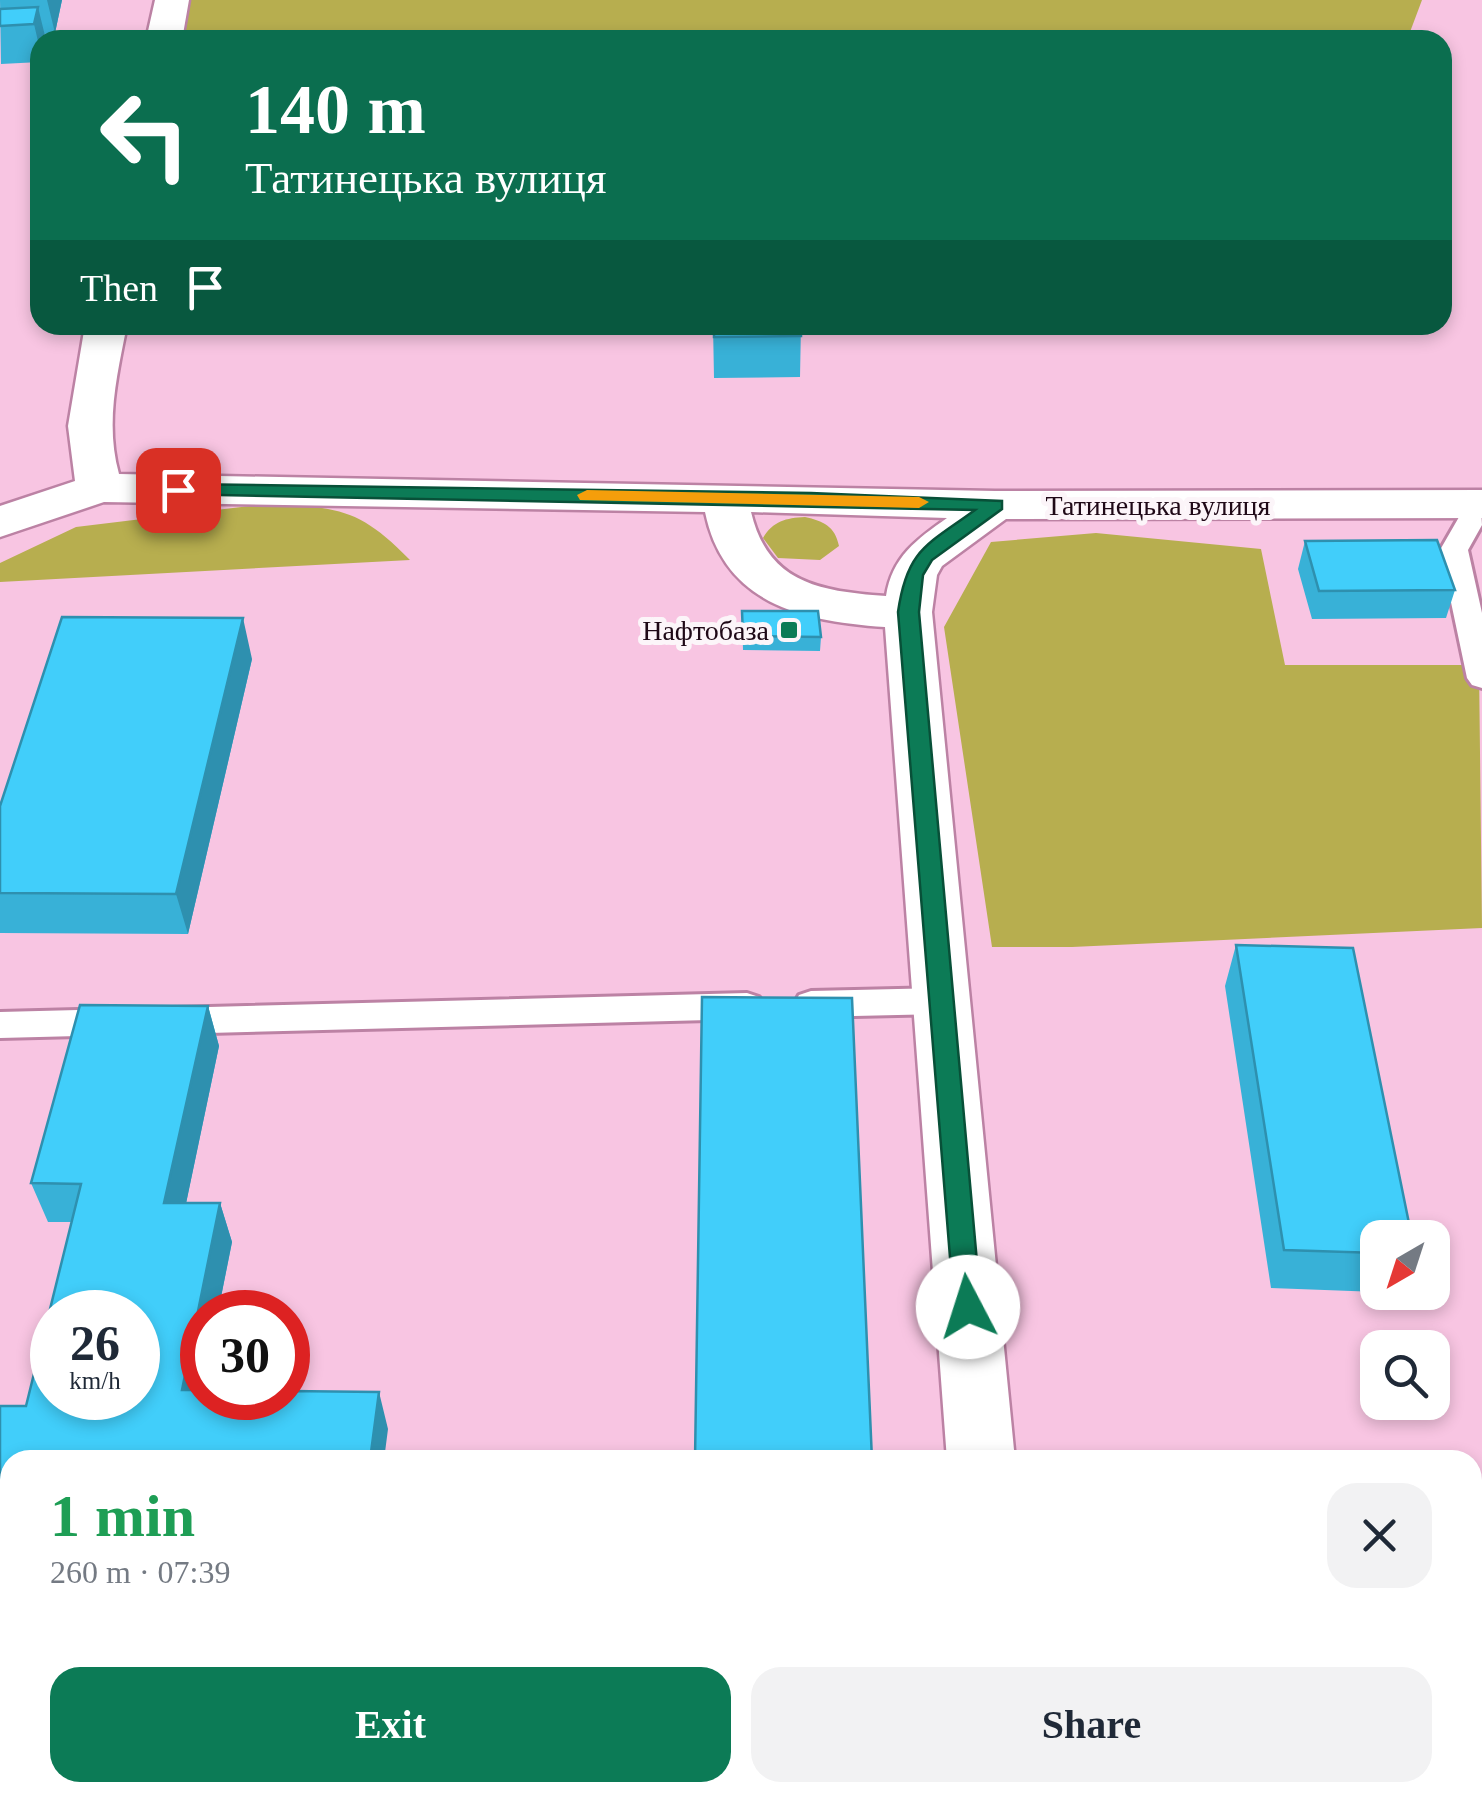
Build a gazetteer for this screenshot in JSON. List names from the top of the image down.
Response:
{
  "streets": {
    "street": ["Татинецька вулиця"]
  },
  "places": {
    "transit": ["Нафтобаза"]
  },
  "north": "bottom left",
  "page": {
    "turn": ["140 m", "Татинецька вулиця"],
    "then": "Then",
    "speed": "26 km/h",
    "limit": "30",
    "heading": ["1 min", "260 m · 07:39"],
    "buttons": ["Exit", "Share"]
  }
}
